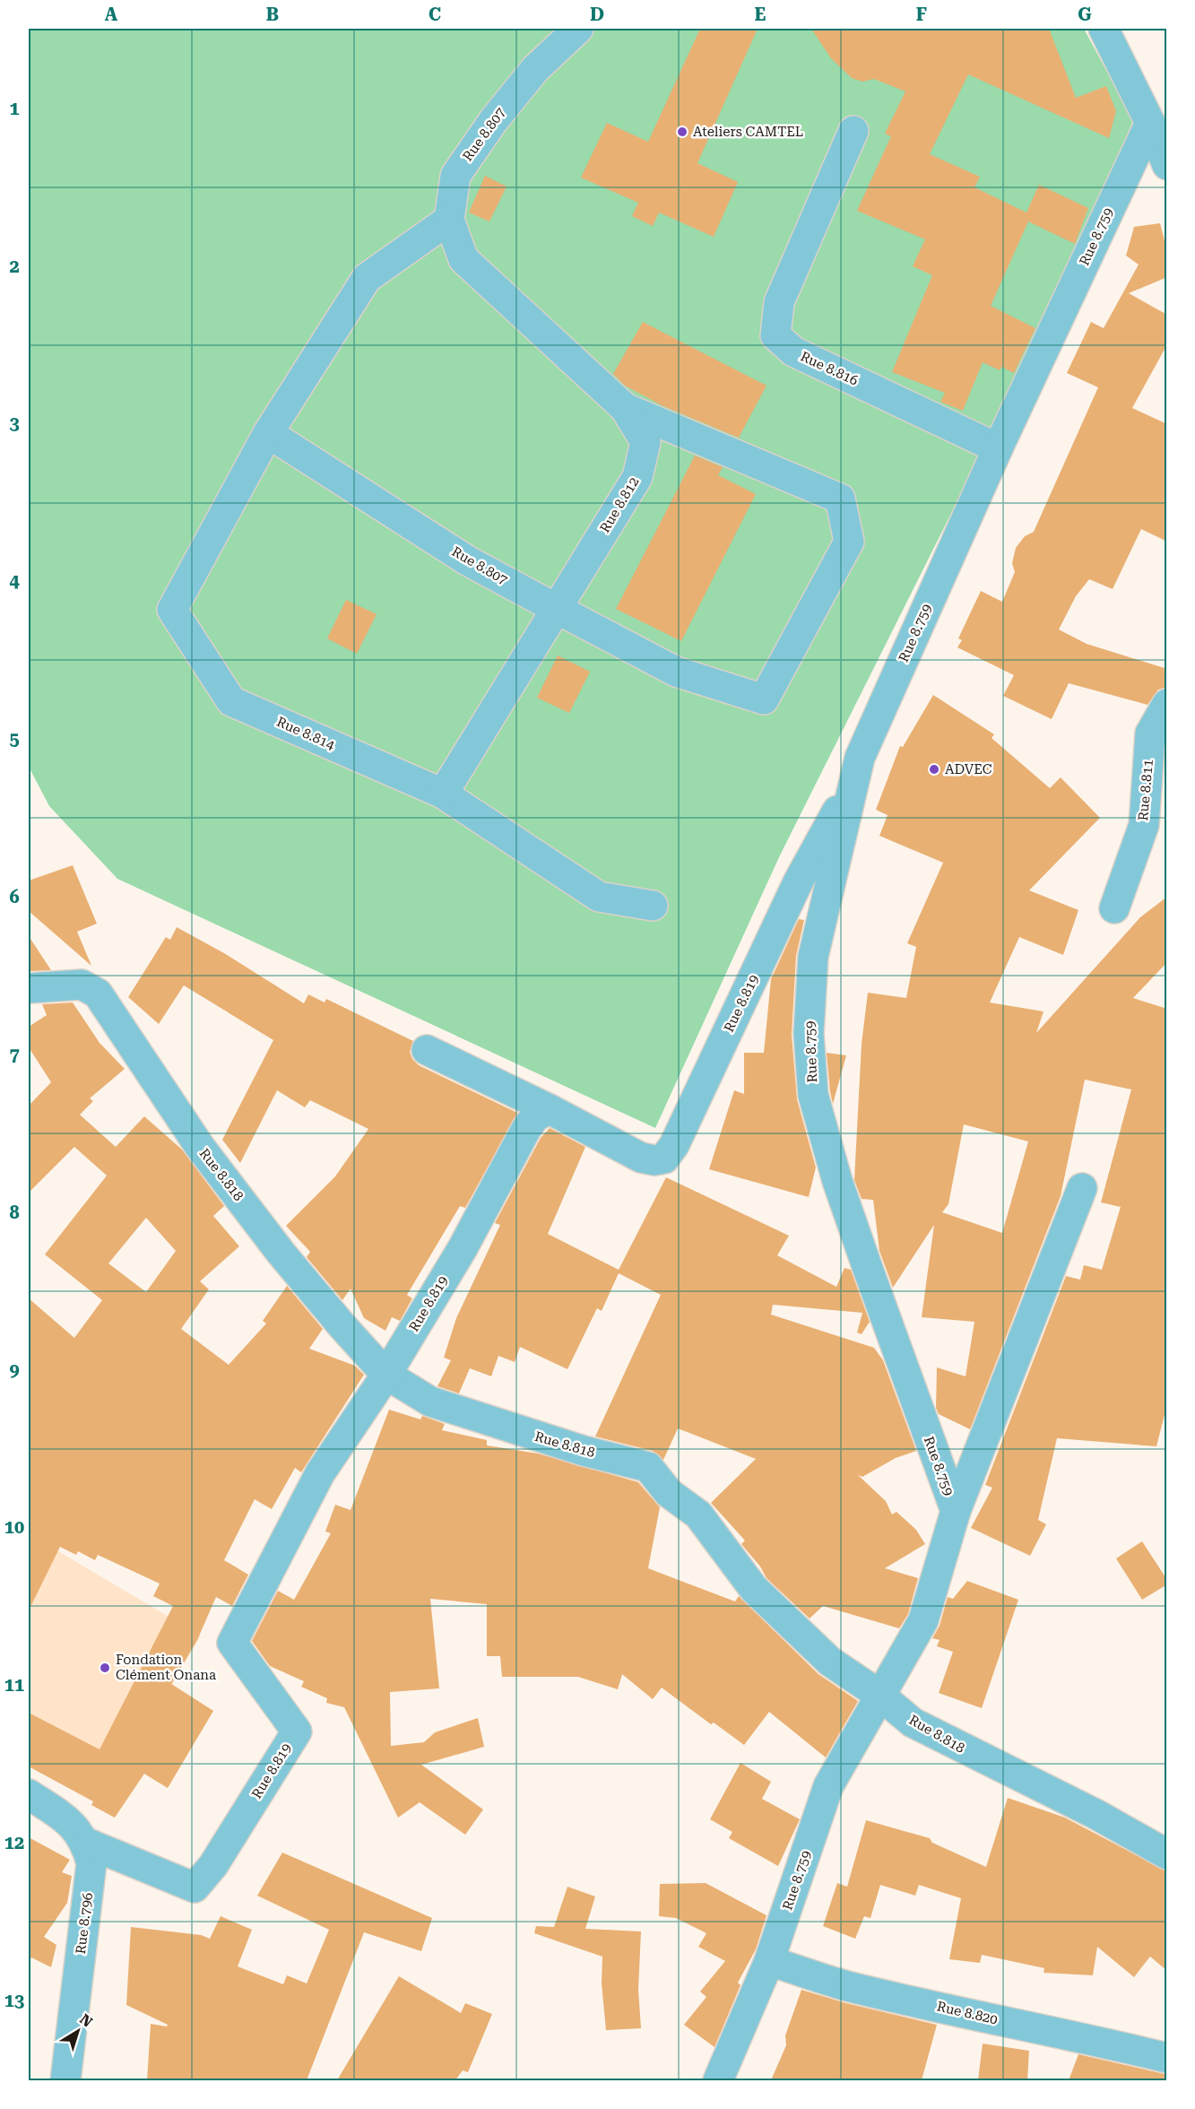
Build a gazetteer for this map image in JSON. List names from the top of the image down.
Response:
{
  "streets": {
    "street": [
      "Rue 8.807",
      "Rue 8.759",
      "Rue 8.816",
      "Rue 8.812",
      "Rue 8.814",
      "Rue 8.811",
      "Rue 8.819",
      "Rue 8.818",
      "Rue 8.796",
      "Rue 8.820"
    ]
  },
  "crossings": [
    ["Rue 8.807", "Rue 8.812"],
    ["Rue 8.807", "Rue 8.814"],
    ["Rue 8.759", "Rue 8.816"],
    ["Rue 8.759", "Rue 8.819"],
    ["Rue 8.759", "Rue 8.818"],
    ["Rue 8.759", "Rue 8.820"],
    ["Rue 8.812", "Rue 8.814"],
    ["Rue 8.819", "Rue 8.818"],
    ["Rue 8.819", "Rue 8.796"]
  ],
  "places": ["Ateliers CAMTEL", "ADVEC", "Fondation Clément Onana"],
  "north": "top right",
  "grid": {
    "columns": [
      "A",
      "B",
      "C",
      "D",
      "E",
      "F",
      "G"
    ],
    "rows": [
      "1",
      "2",
      "3",
      "4",
      "5",
      "6",
      "7",
      "8",
      "9",
      "10",
      "11",
      "12",
      "13"
    ]
  }
}
